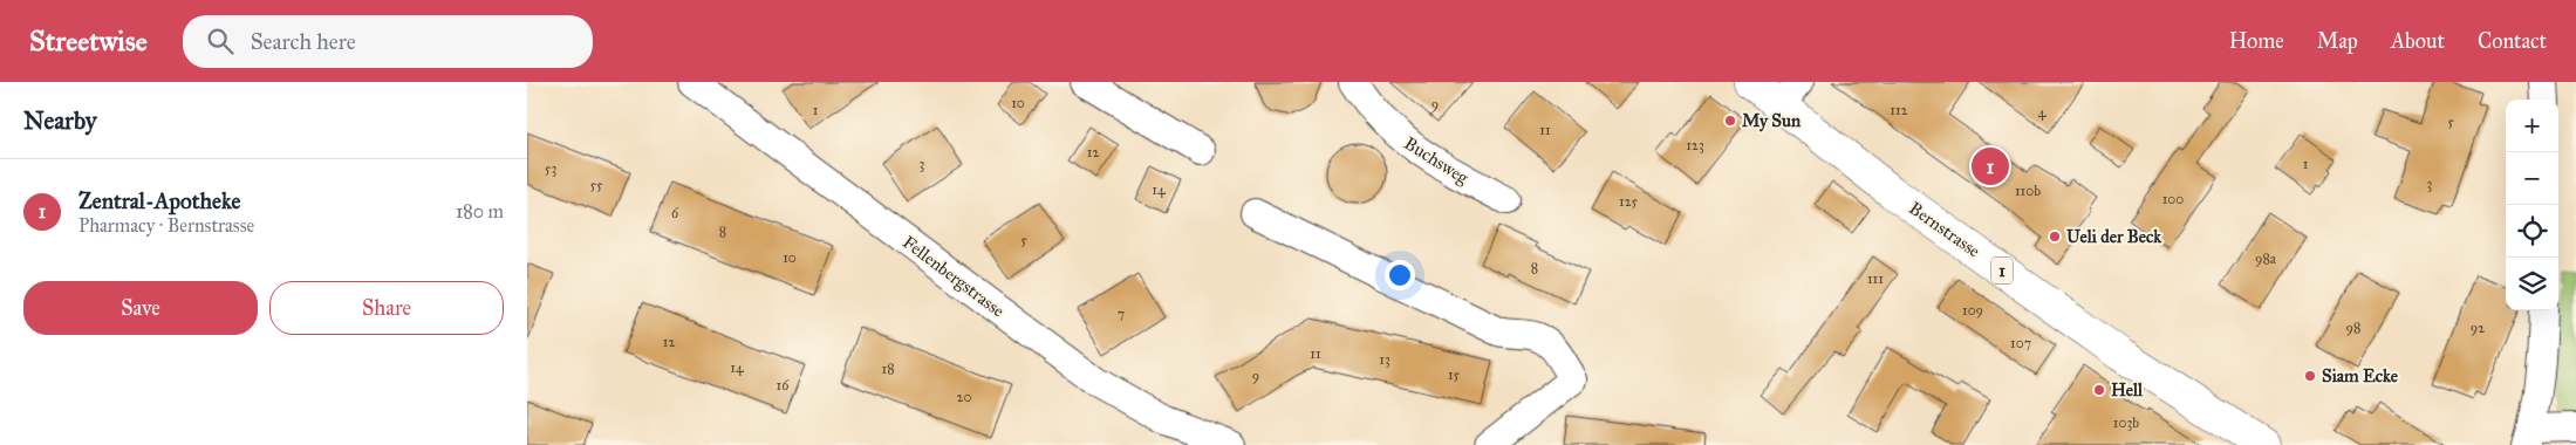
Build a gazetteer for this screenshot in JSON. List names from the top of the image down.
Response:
{
  "streets": {
    "main road": ["Bernstrasse", "1"],
    "street": ["Buchsweg", "Fellenbergstrasse"]
  },
  "places": [
    "My Sun",
    "Ueli der Beck",
    "Siam Ecke",
    "Hell"
  ],
  "house_numbers": [
    "10",
    "9",
    "1",
    "112",
    "4",
    "5",
    "11",
    "123",
    "12",
    "3",
    "1",
    "53",
    "3",
    "55",
    "14",
    "110b",
    "100",
    "125",
    "6",
    "8",
    "5",
    "10",
    "98a",
    "8",
    "111",
    "109",
    "7",
    "98",
    "92",
    "12",
    "107",
    "11",
    "13",
    "14",
    "18",
    "15",
    "9",
    "16",
    "20",
    "103b"
  ],
  "page": {
    "header": "Streetwise",
    "search": "Search here",
    "nav": [
      "Home",
      "Map",
      "About",
      "Contact"
    ],
    "heading": "Nearby",
    "map_buttons": ["+", "−"],
    "pins": "1",
    "list": [
      {
        "mark": "1",
        "name": "Zentral-Apotheke",
        "note": "Pharmacy · Bernstrasse",
        "value": "180 m"
      }
    ],
    "buttons": ["Save", "Share"]
  }
}
